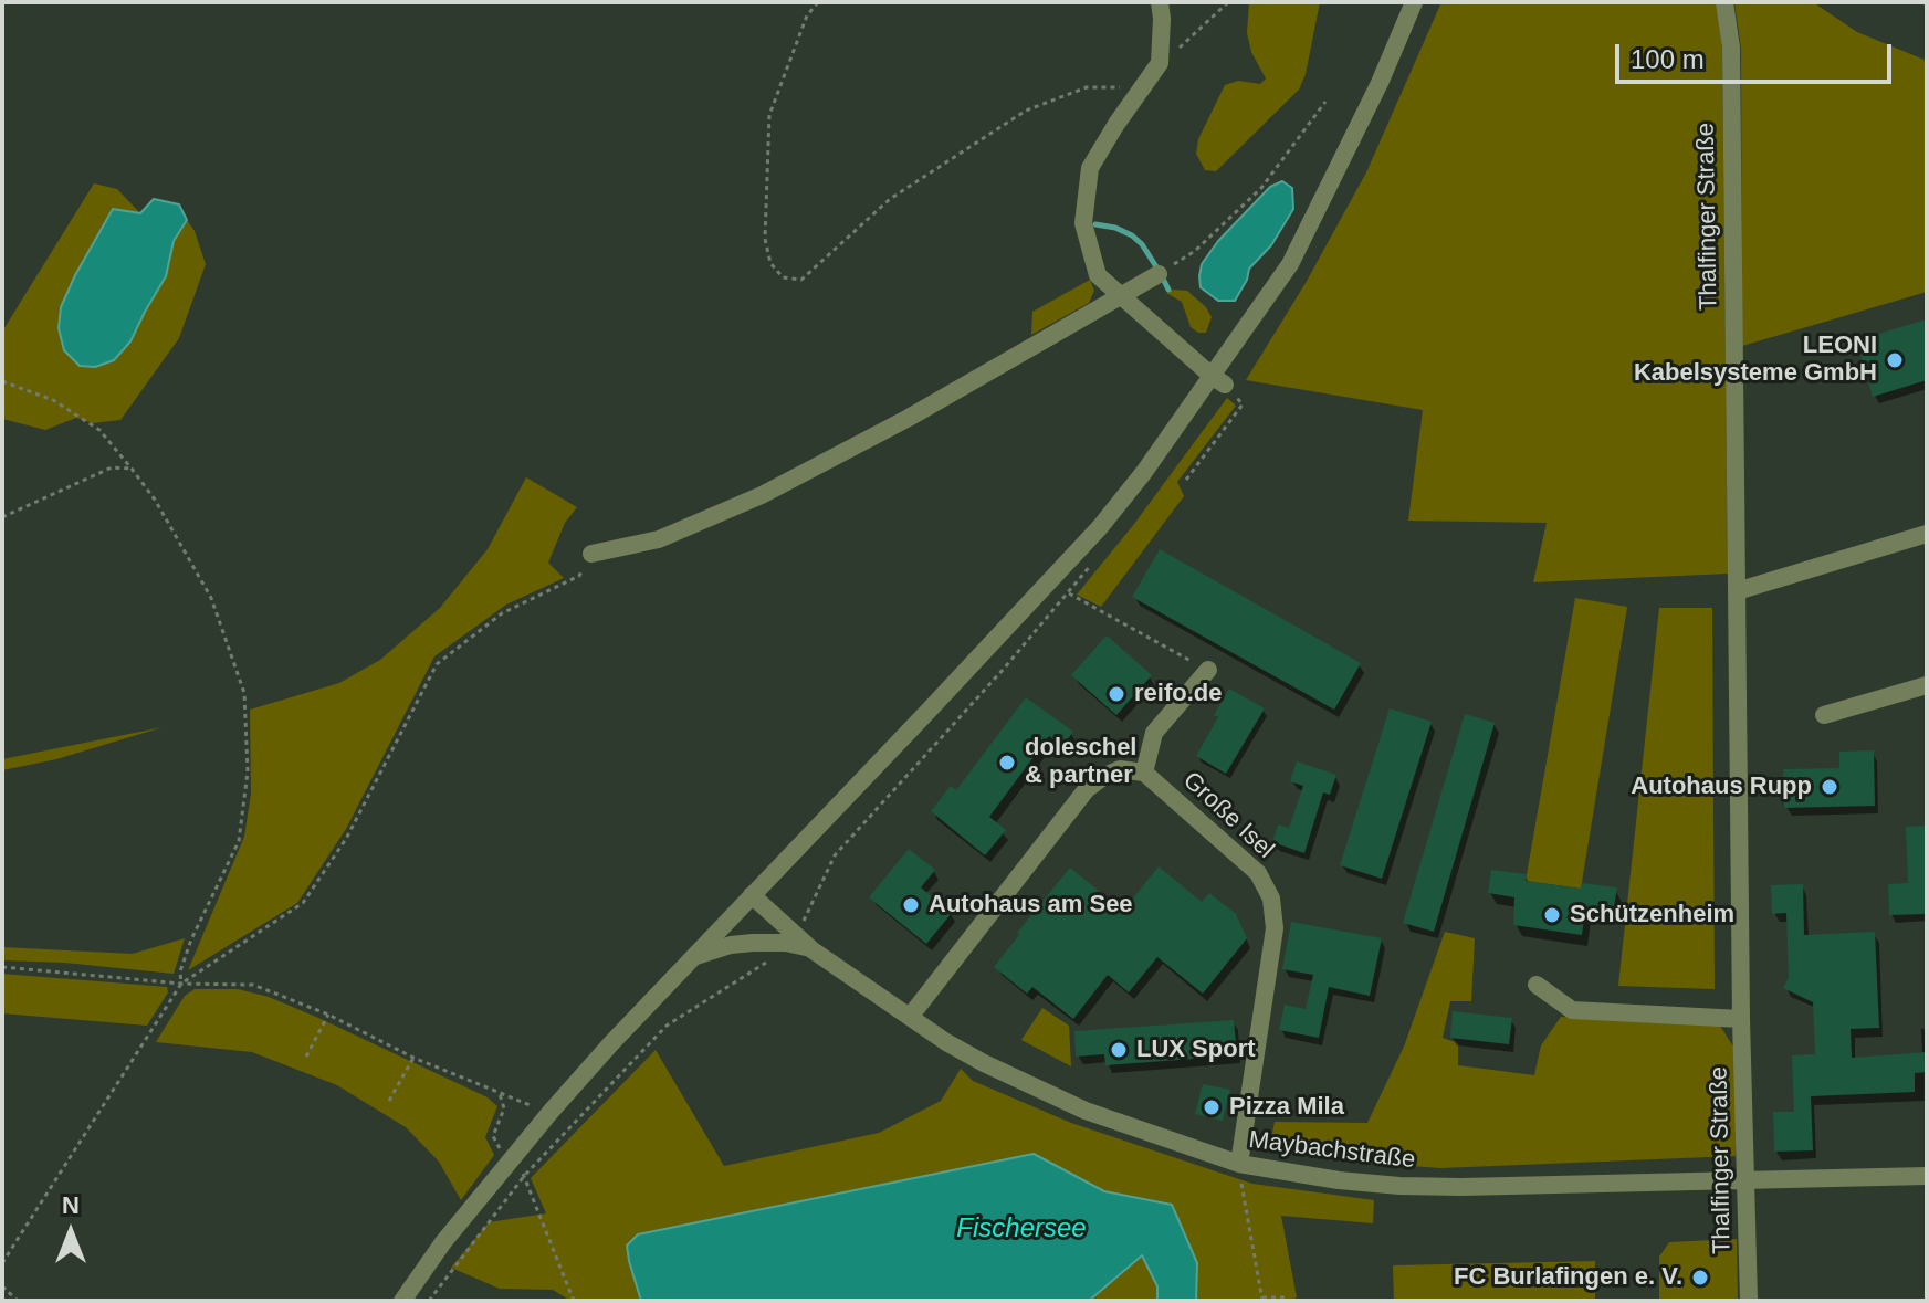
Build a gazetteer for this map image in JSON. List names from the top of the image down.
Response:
{
  "streets": {
    "street": ["Thalfinger Straße", "Große Isel", "Maybachstraße"]
  },
  "crossings": [
    ["Thalfinger Straße", "Maybachstraße"],
    ["Große Isel", "Maybachstraße"]
  ],
  "water": ["Fischersee"],
  "places": [
    "LEONI Kabelsysteme GmbH",
    "reifo.de",
    "doleschel & partner",
    "Autohaus Rupp",
    "Autohaus am See",
    "Schützenheim",
    "LUX Sport",
    "Pizza Mila",
    "FC Burlafingen e. V."
  ],
  "scale_bar": "100 m",
  "north": "top"
}
